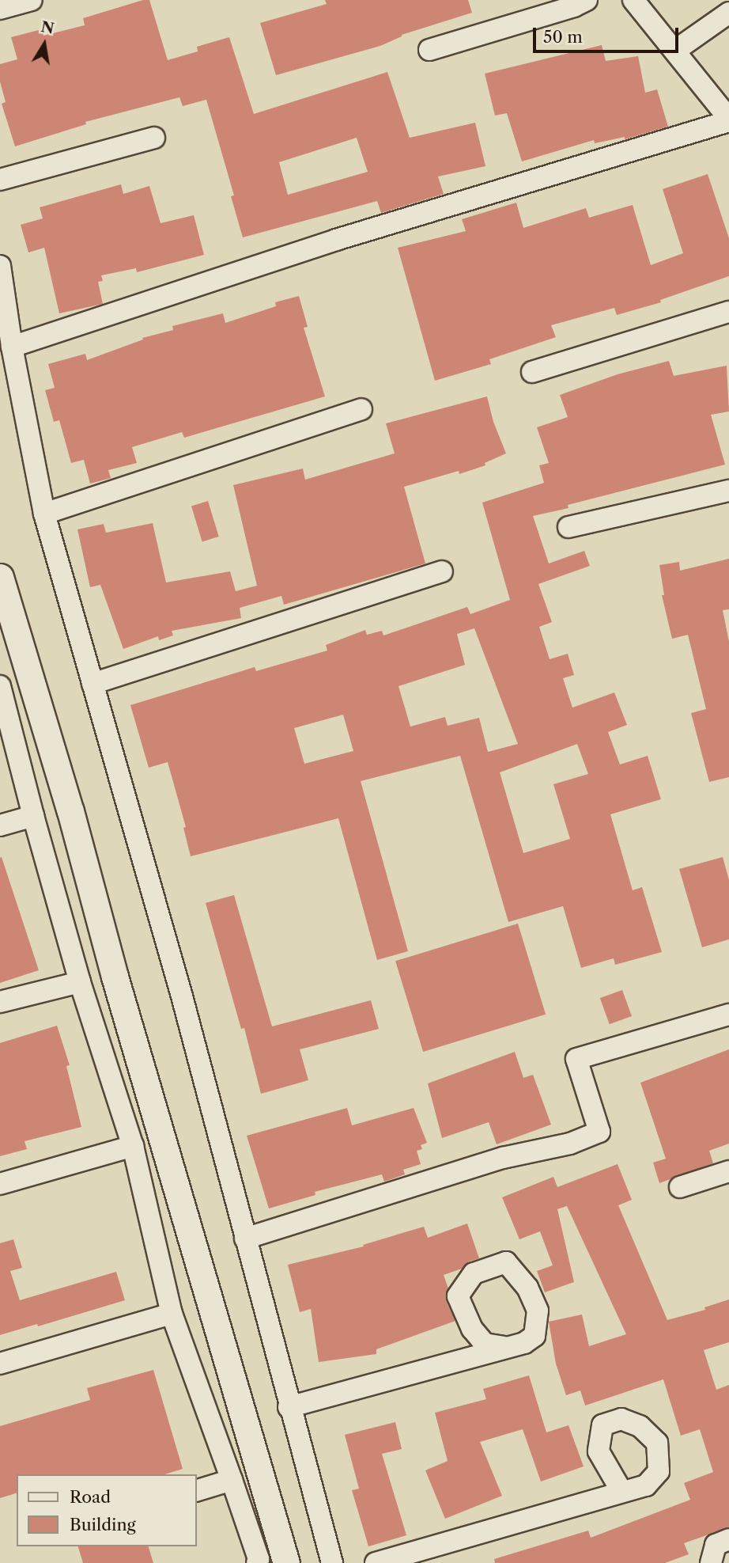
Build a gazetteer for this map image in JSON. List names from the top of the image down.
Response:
{
  "legend": ["Road", "Building"],
  "scale_bar": "50 m",
  "north": "top"
}
